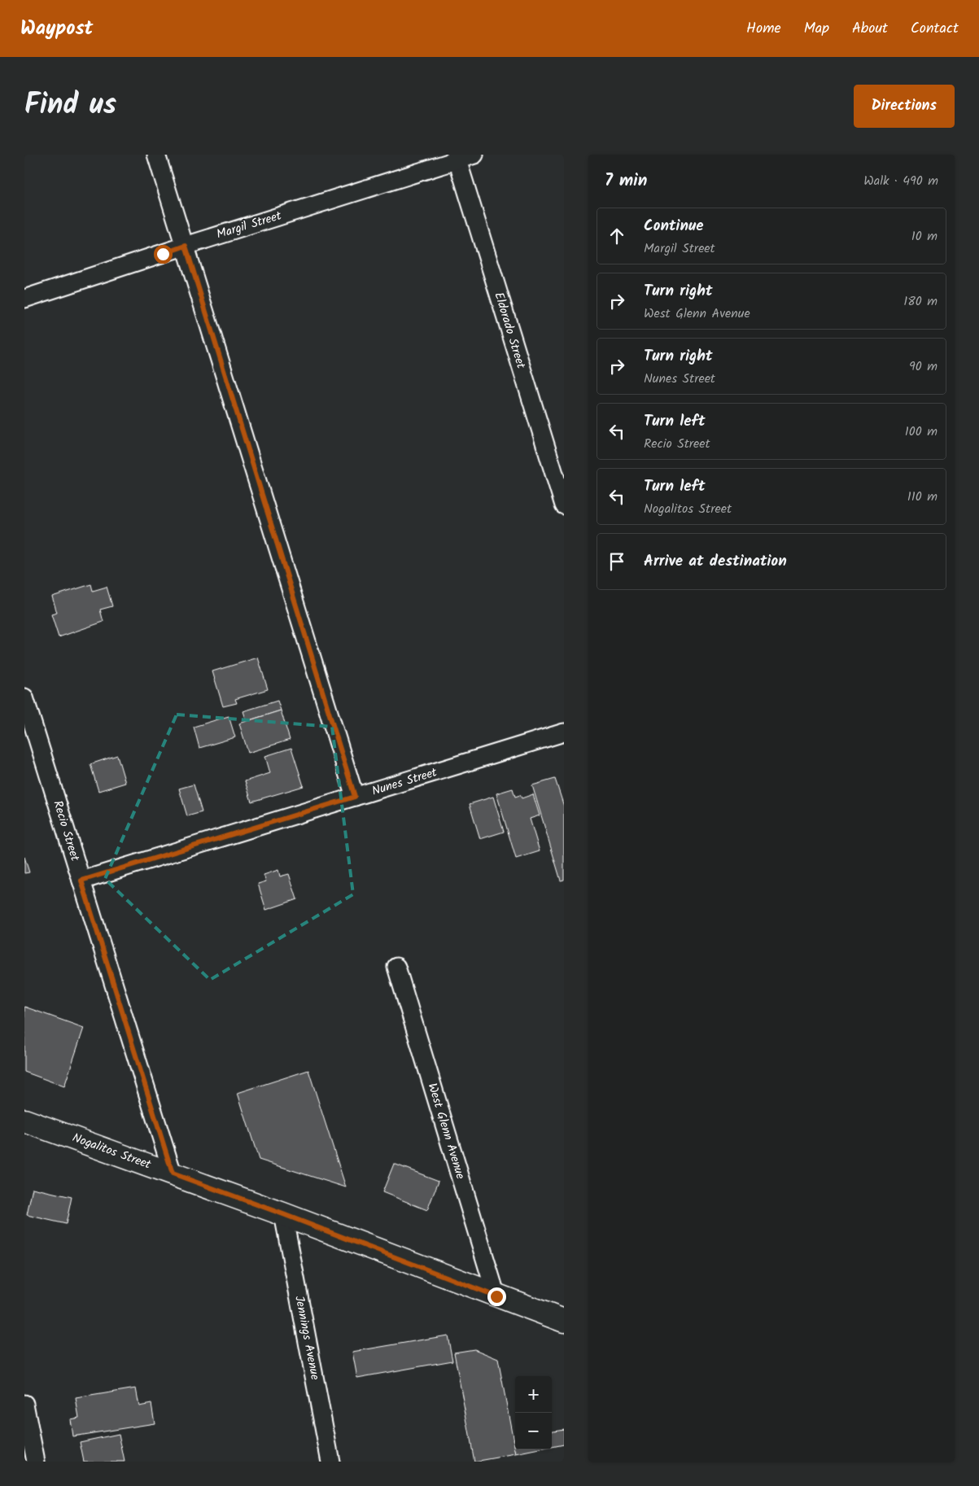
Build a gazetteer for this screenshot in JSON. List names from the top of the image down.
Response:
{
  "streets": {
    "main road": ["Nogalitos Street"],
    "street": [
      "Margil Street",
      "Eldorado Street",
      "Nunes Street",
      "Recio Street",
      "West Glenn Avenue",
      "Jennings Avenue"
    ]
  },
  "crossings": [
    ["Margil Street", "Eldorado Street"],
    ["Nunes Street", "Recio Street"],
    ["Recio Street", "Nogalitos Street"],
    ["West Glenn Avenue", "Nogalitos Street"],
    ["Nogalitos Street", "Jennings Avenue"]
  ],
  "page": {
    "header": "Waypost",
    "nav": [
      "Home",
      "Map",
      "About",
      "Contact"
    ],
    "title": "Find us",
    "buttons": "Directions",
    "heading": ["7 min", "Walk · 490 m"],
    "list": [
      ["Continue", "Margil Street", "10 m"],
      ["Turn right", "West Glenn Avenue", "180 m"],
      ["Turn right", "Nunes Street", "90 m"],
      ["Turn left", "Recio Street", "100 m"],
      ["Turn left", "Nogalitos Street", "110 m"],
      "Arrive at destination"
    ],
    "map_buttons": ["+", "−"]
  }
}
